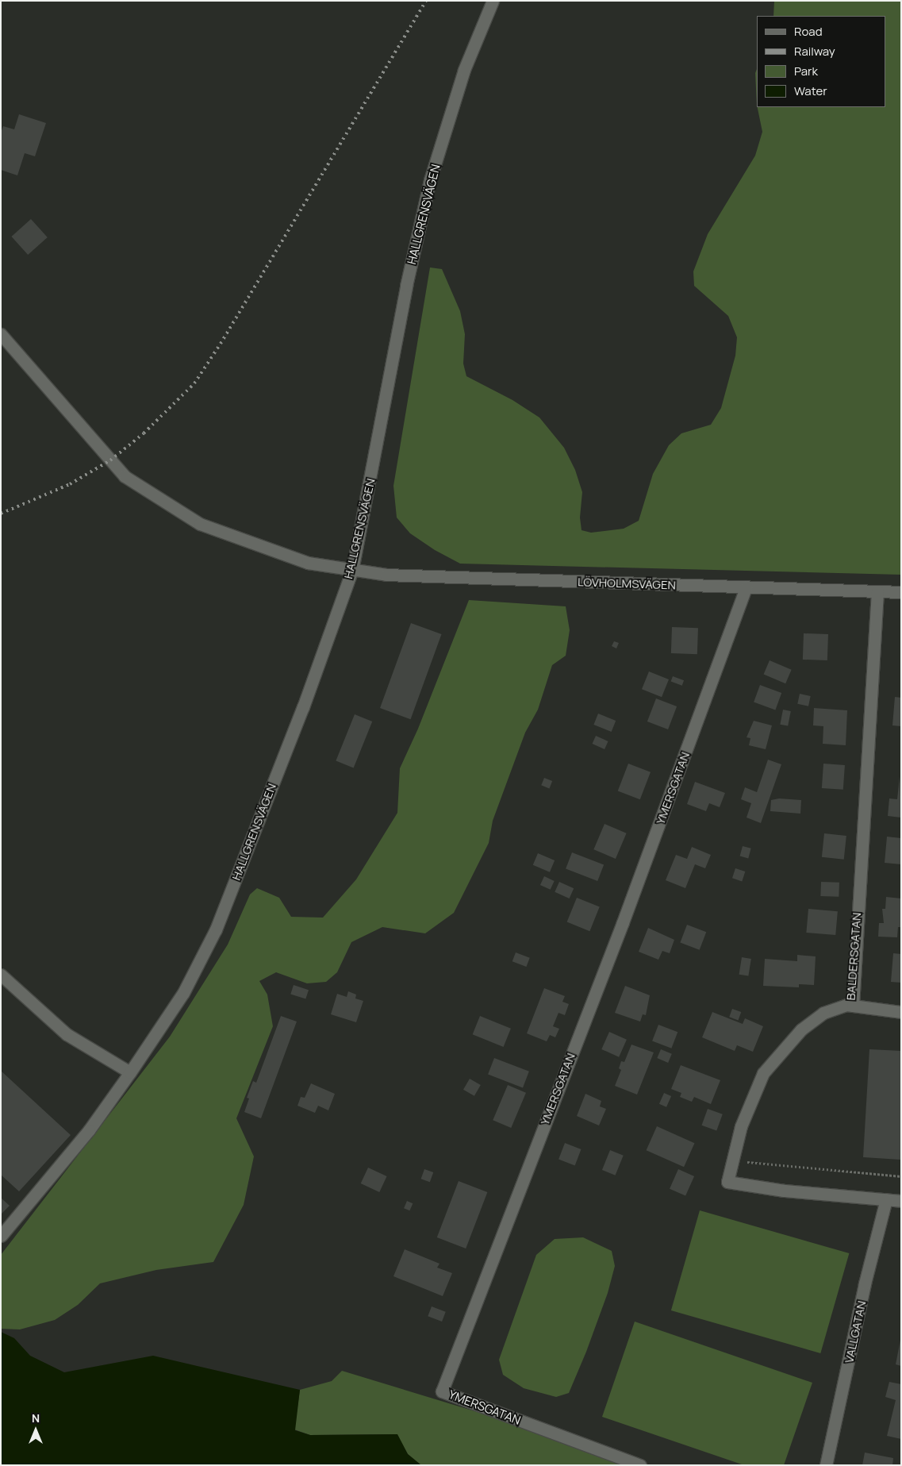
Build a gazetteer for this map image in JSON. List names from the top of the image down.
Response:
{
  "streets": {
    "street": [
      "HALLGRENSVÄGEN",
      "LÖVHOLMSVÄGEN",
      "YMERSGATAN",
      "BALDERSGATAN",
      "VALLGATAN"
    ]
  },
  "crossings": [
    ["HALLGRENSVÄGEN", "LÖVHOLMSVÄGEN"],
    ["LÖVHOLMSVÄGEN", "YMERSGATAN"],
    ["LÖVHOLMSVÄGEN", "BALDERSGATAN"],
    ["BALDERSGATAN", "VALLGATAN"]
  ],
  "legend": [
    "Road",
    "Railway",
    "Park",
    "Water"
  ],
  "north": "top"
}
